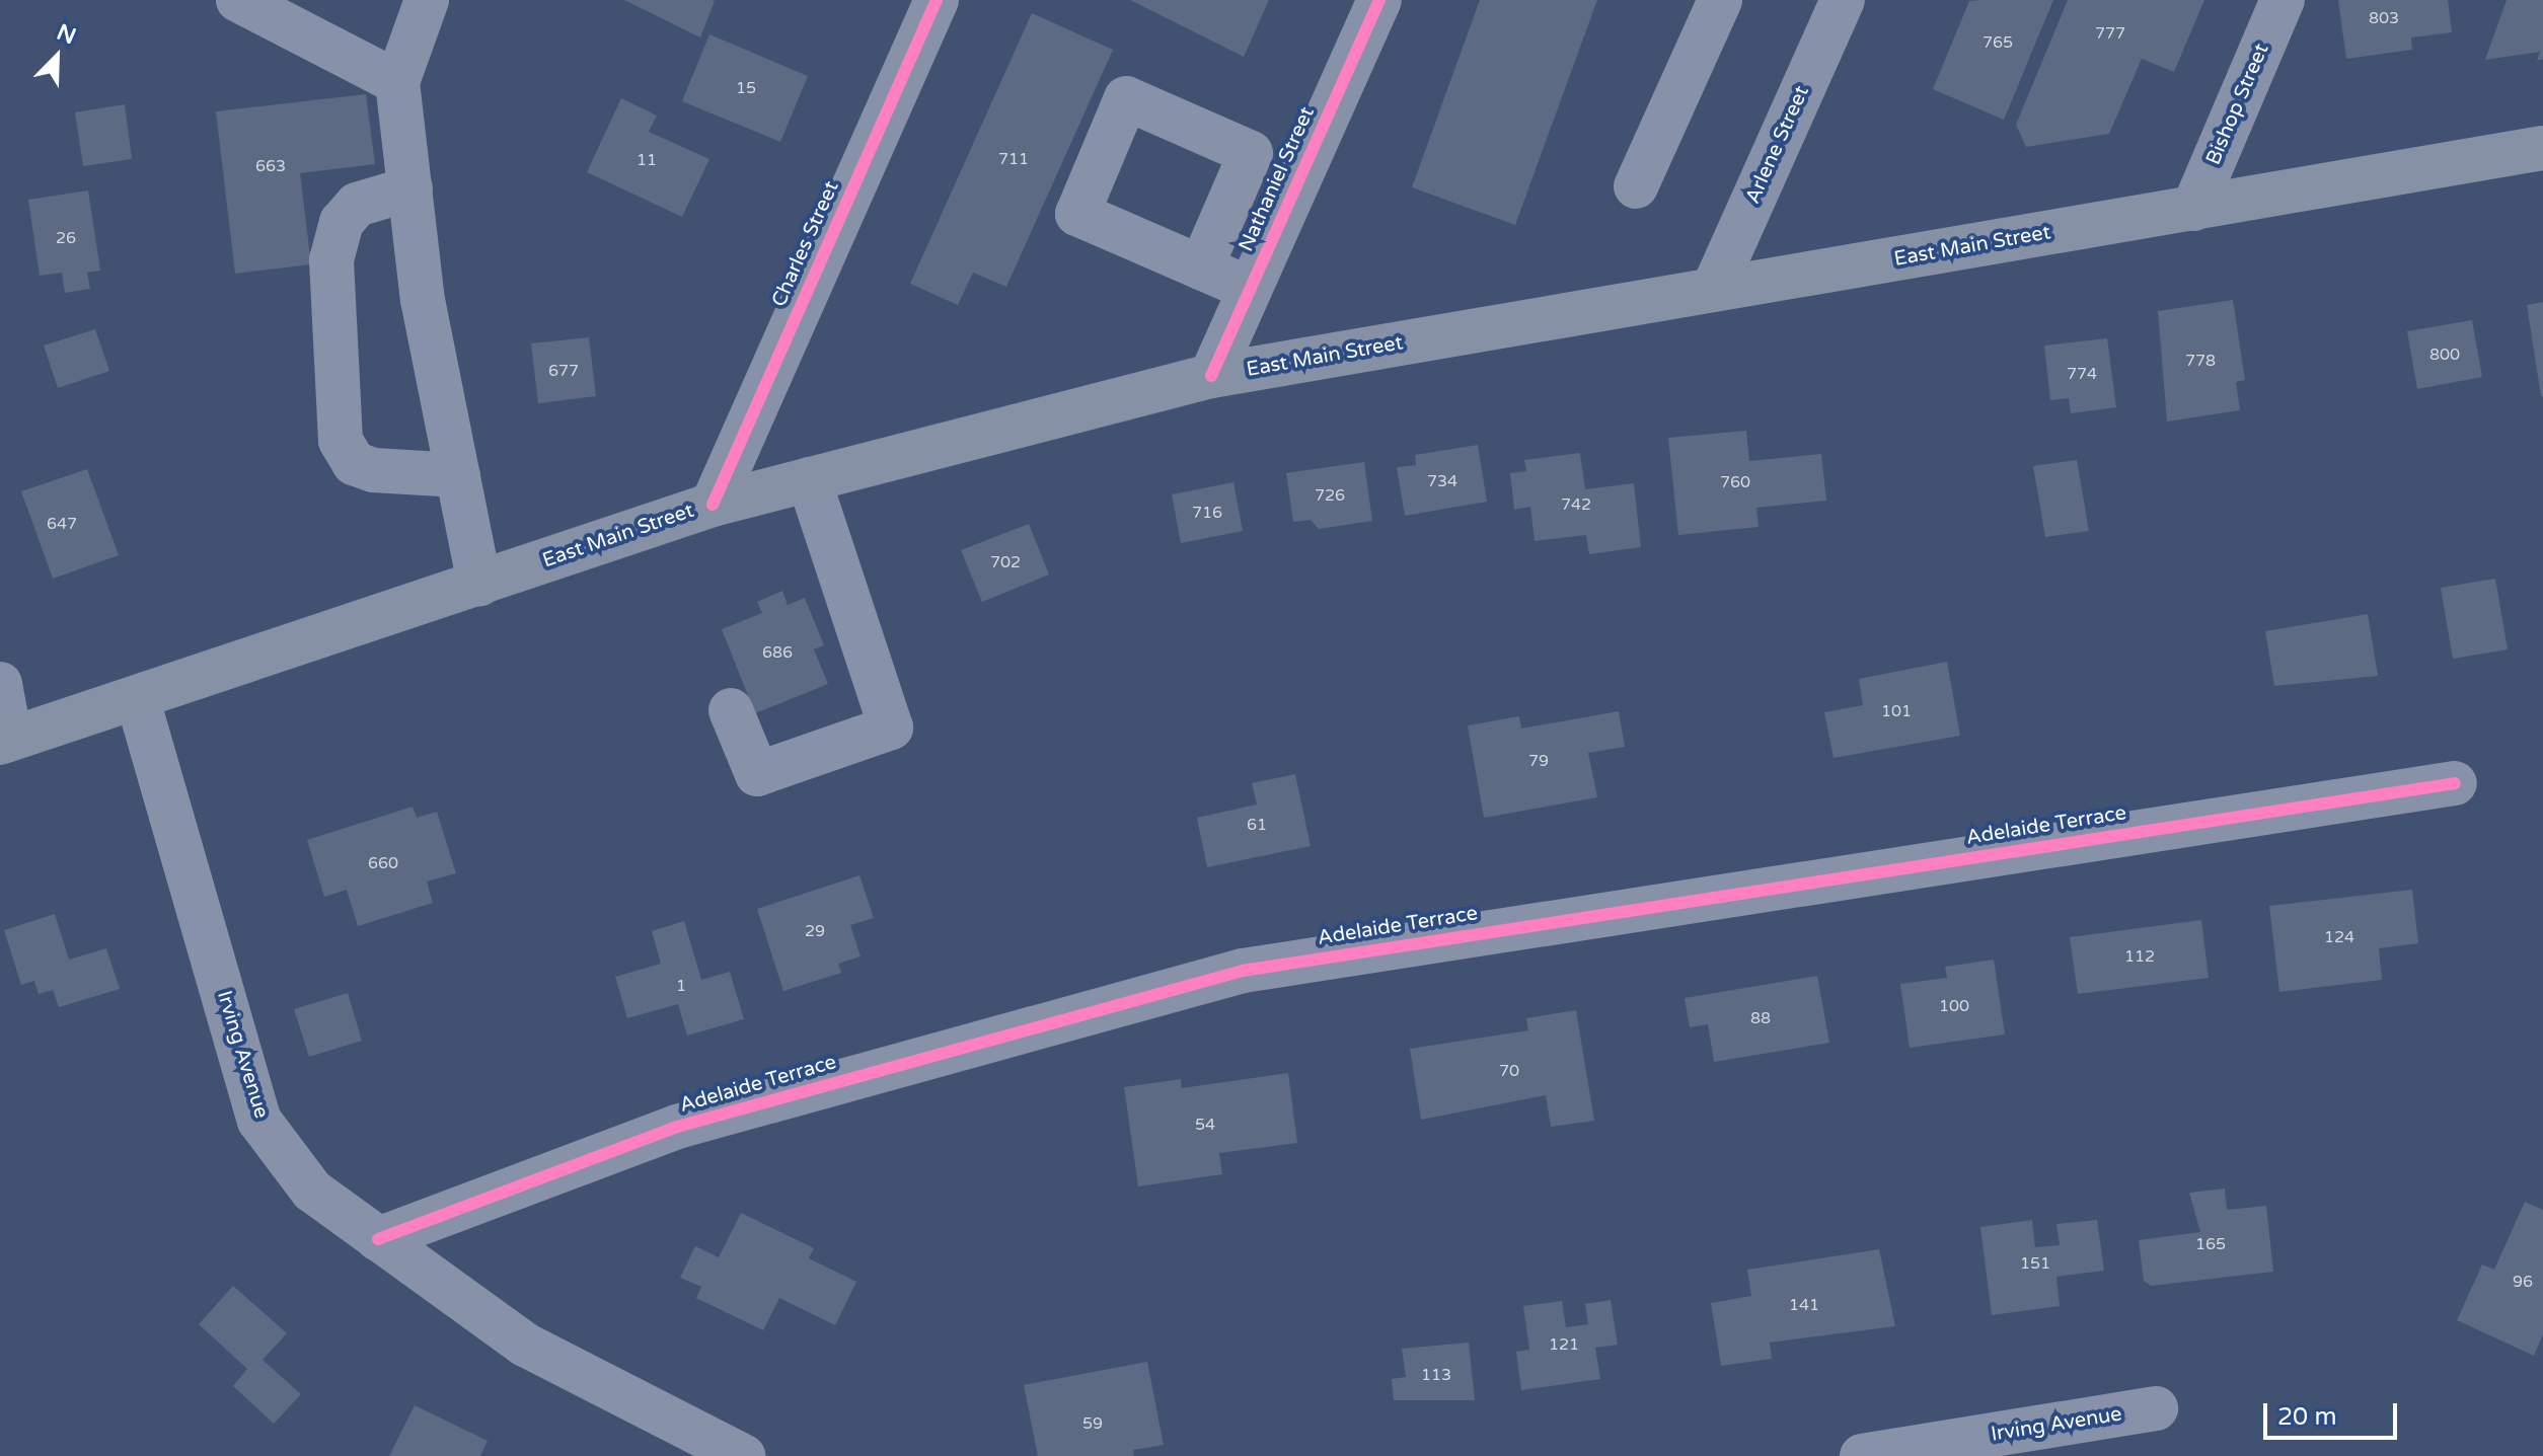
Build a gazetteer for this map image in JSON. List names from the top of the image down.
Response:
{
  "streets": {
    "highway": ["East Main Street"],
    "street": [
      "Bishop Street",
      "Arlene Street",
      "Nathaniel Street",
      "Charles Street",
      "Adelaide Terrace",
      "Irving Avenue"
    ]
  },
  "crossings": [
    ["Bishop Street", "East Main Street"],
    ["Arlene Street", "East Main Street"],
    ["Nathaniel Street", "East Main Street"],
    ["Charles Street", "East Main Street"],
    ["East Main Street", "Irving Avenue"],
    ["Adelaide Terrace", "Irving Avenue"]
  ],
  "house_numbers": [
    "803",
    "777",
    "765",
    "15",
    "711",
    "11",
    "663",
    "26",
    "800",
    "778",
    "677",
    "774",
    "734",
    "760",
    "726",
    "742",
    "716",
    "647",
    "702",
    "686",
    "101",
    "79",
    "61",
    "660",
    "29",
    "124",
    "112",
    "1",
    "100",
    "88",
    "70",
    "54",
    "165",
    "151",
    "96",
    "141",
    "121",
    "113",
    "59"
  ],
  "scale_bar": "20 m",
  "north": "top right"
}
